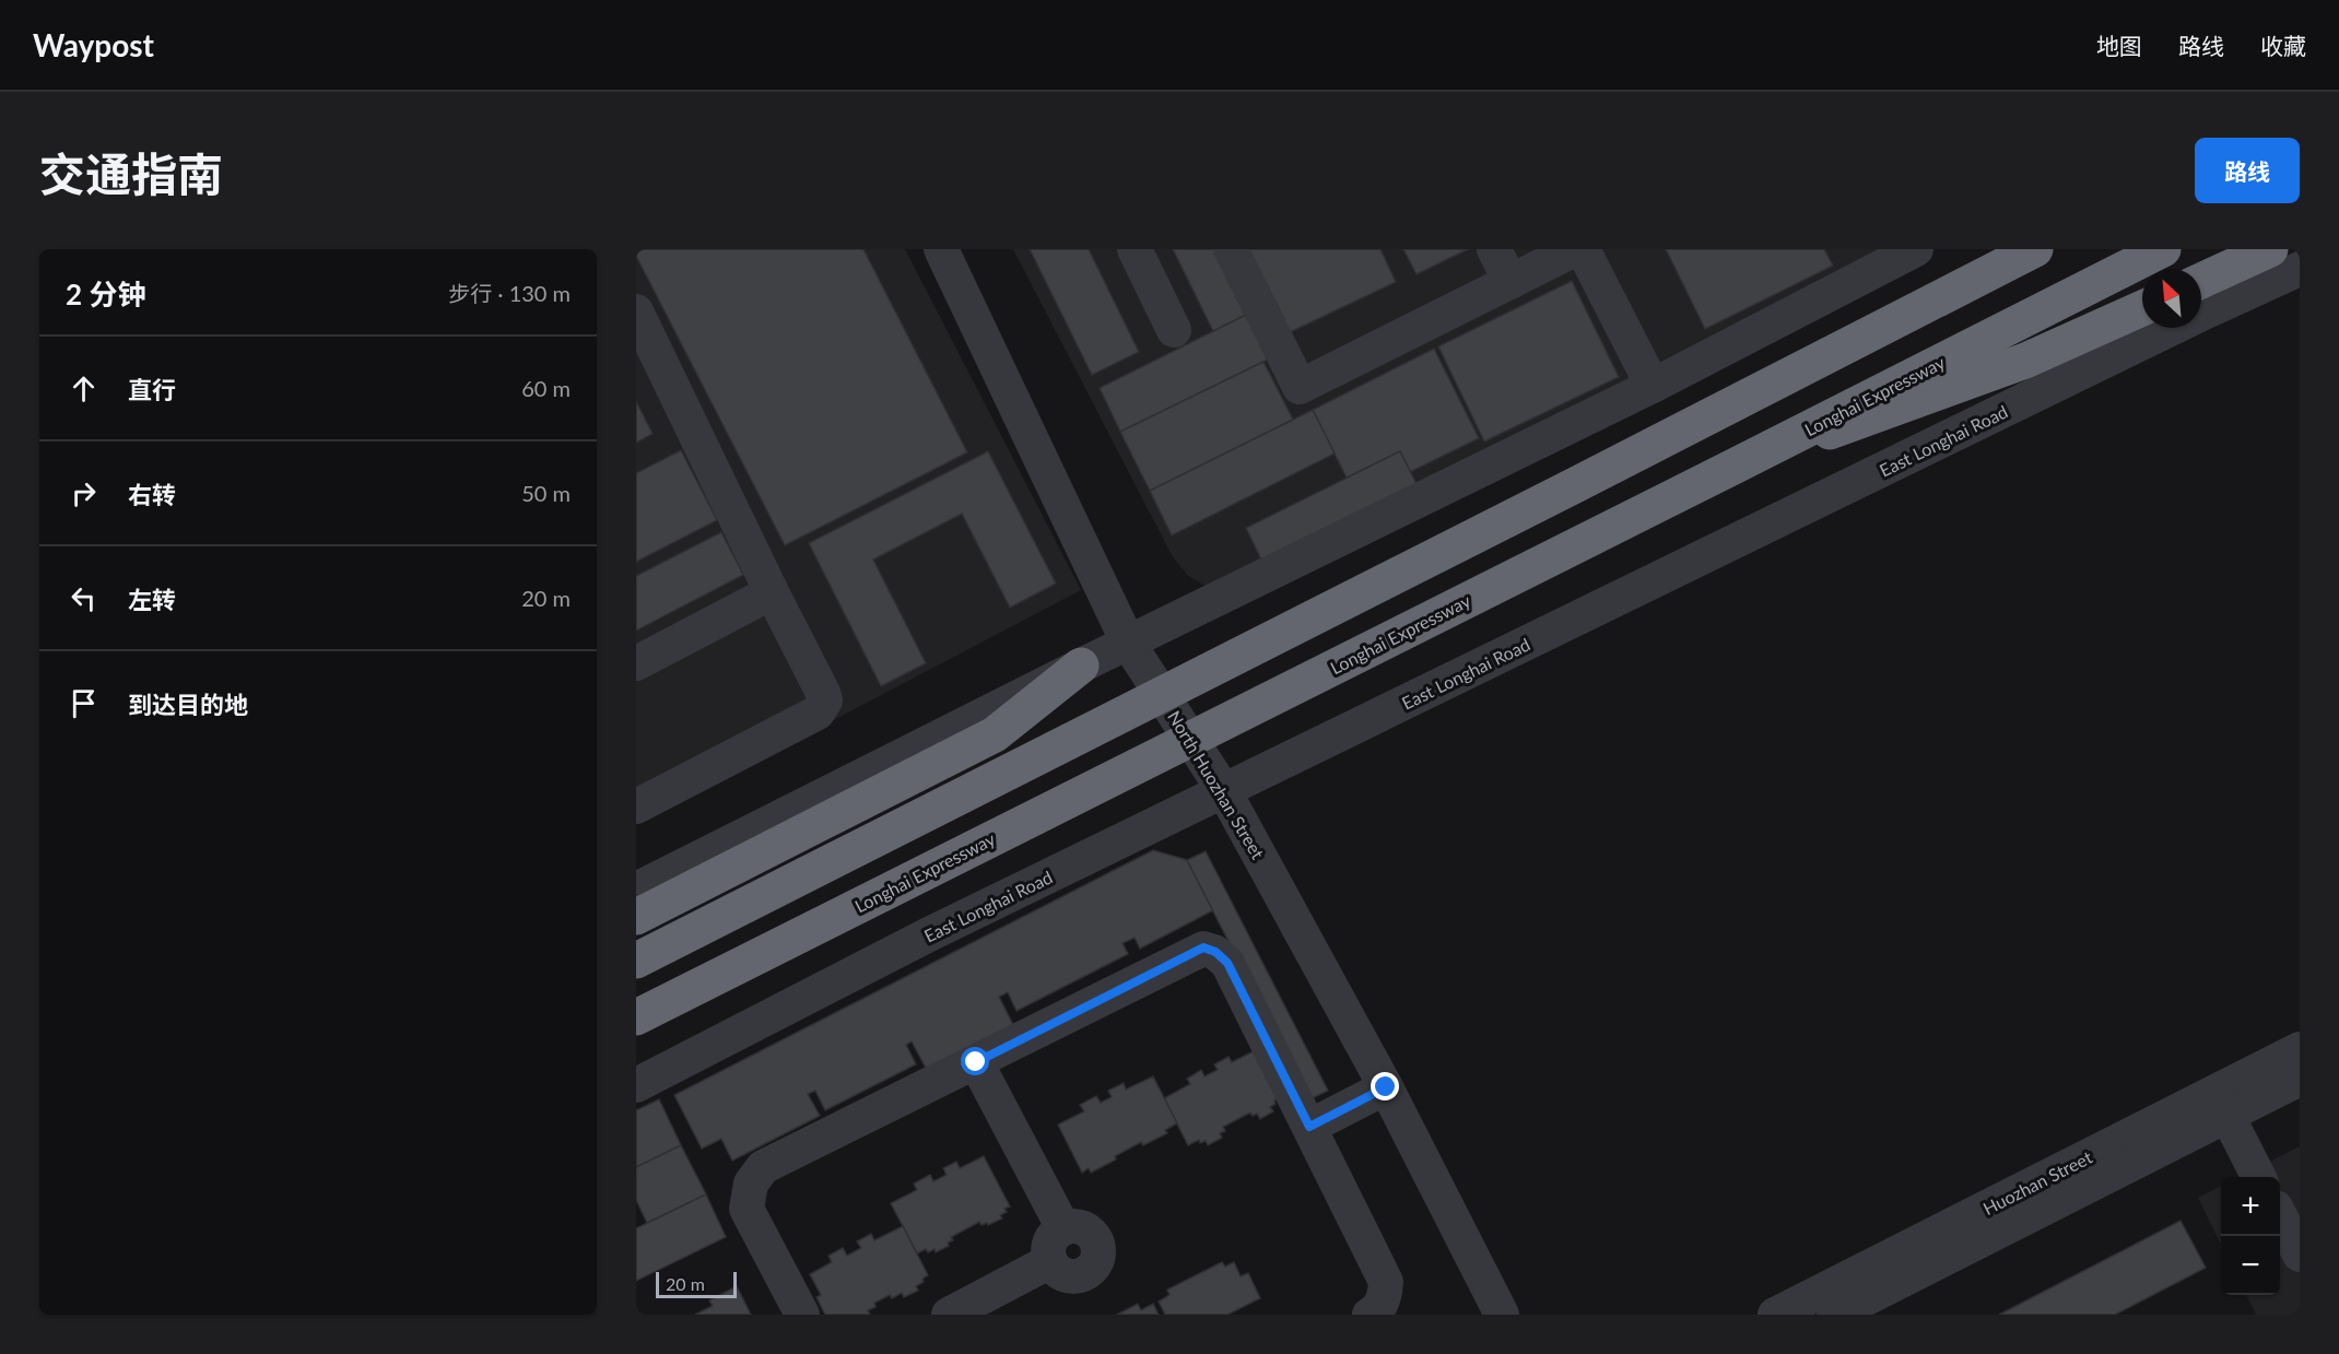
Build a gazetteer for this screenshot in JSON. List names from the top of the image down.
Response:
{
  "streets": {
    "highway": ["Longhai Expressway"],
    "street": ["East Longhai Road", "North Huozhan Street", "Huozhan Street"]
  },
  "crossings": [
    ["East Longhai Road", "North Huozhan Street"]
  ],
  "scale_bar": "20 m",
  "north": "top left",
  "page": {
    "header": "Waypost",
    "nav": ["地图", "路线", "收藏"],
    "title": "交通指南",
    "buttons": "路线",
    "heading": ["2 分钟", "步行 · 130 m"],
    "list": [
      ["直行", "60 m"],
      ["右转", "50 m"],
      ["左转", "20 m"],
      "到达目的地"
    ],
    "map_buttons": ["+", "−"],
    "scale": "20 m"
  }
}
